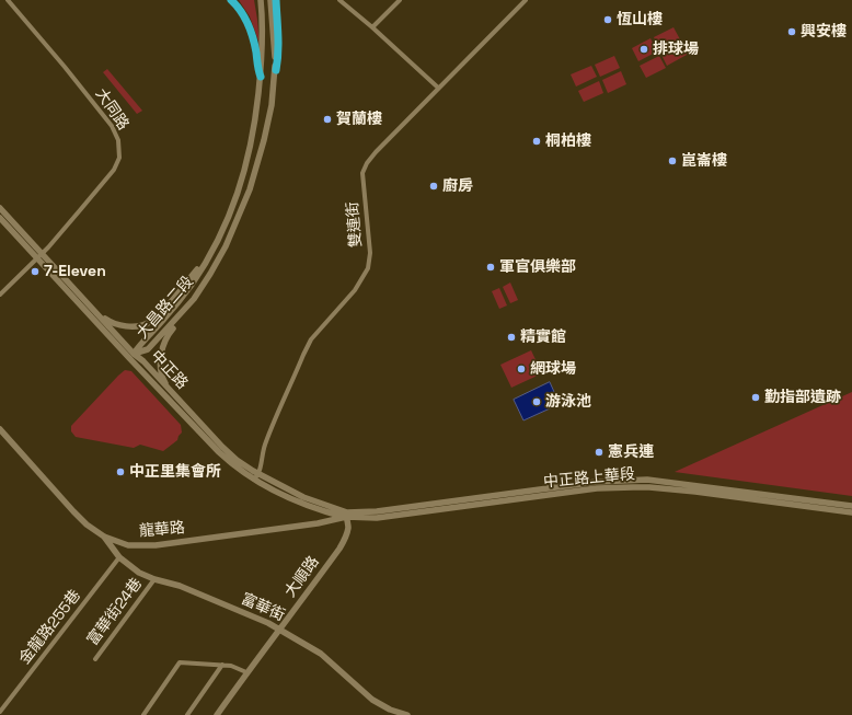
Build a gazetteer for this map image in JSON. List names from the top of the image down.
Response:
{
  "streets": {
    "main road": [
      "大昌路二段",
      "中正路",
      "中正路上華段",
      "龍華路",
      "大順路",
      "富華街"
    ],
    "street": [
      "大同路",
      "雙連街",
      "富華街24巷",
      "金龍路255巷"
    ]
  },
  "crossings": [
    ["大同路", "中正路"],
    ["雙連街", "中正路"],
    ["大昌路二段", "中正路"],
    ["中正路", "中正路上華段"],
    ["中正路", "龍華路"],
    ["中正路", "大順路"],
    ["中正路上華段", "龍華路"],
    ["中正路上華段", "大順路"],
    ["龍華路", "大順路"],
    ["龍華路", "富華街"],
    ["大順路", "富華街"],
    ["富華街", "富華街24巷"],
    ["富華街", "金龍路255巷"]
  ],
  "places": [
    "恆山樓",
    "興安樓",
    "排球場",
    "賀蘭樓",
    "桐柏樓",
    "崑崙樓",
    "廚房",
    "軍官俱樂部",
    "7-Eleven",
    "精實館",
    "網球場",
    "勤指部遺跡",
    "游泳池",
    "憲兵連",
    "中正里集會所"
  ]
}
